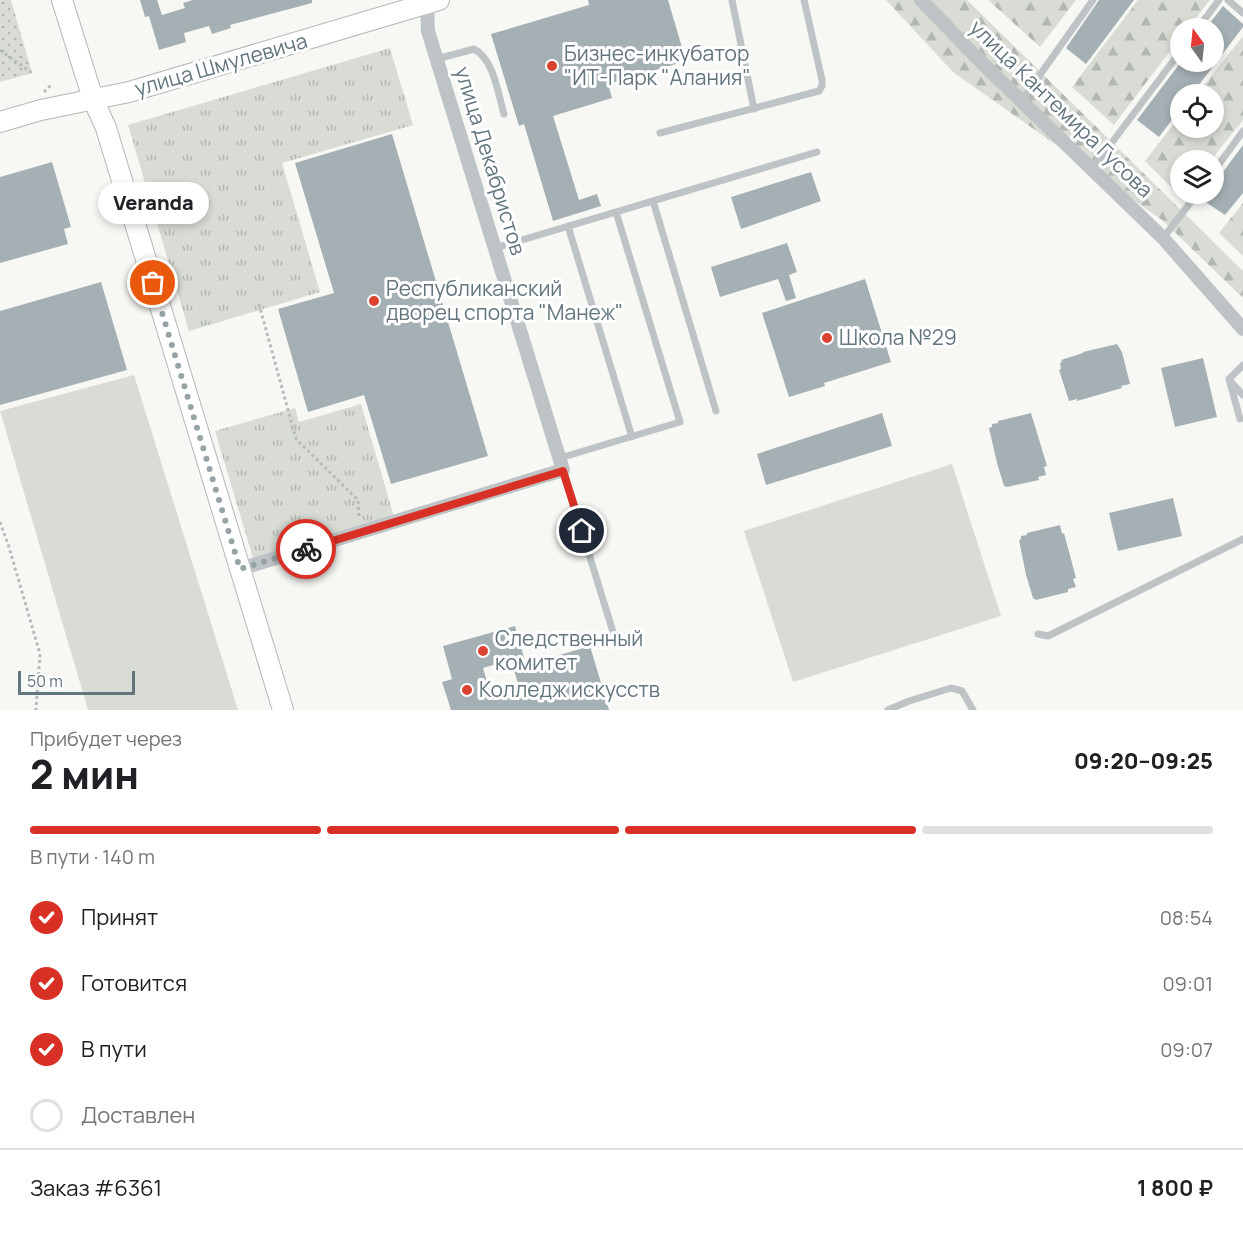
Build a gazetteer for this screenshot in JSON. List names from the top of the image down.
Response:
{
  "streets": {
    "main road": ["улица Шмулевича"],
    "street": ["улица Кантемира Гусова", "улица Декабристов"]
  },
  "crossings": [
    ["улица Шмулевича", "улица Декабристов"]
  ],
  "places": [
    "Бизнес-инкубатор \"ИТ-Парк \"Алания\"",
    "Veranda",
    "Республиканский дворец спорта \"Манеж\"",
    "Школа №29",
    "Следственный комитет",
    "Колледж искусств"
  ],
  "scale_bar": "50 m",
  "north": "top",
  "page": {
    "bubble": "Veranda",
    "scale": "50 m",
    "heading": ["2 мин", "Прибудет через", "09:20–09:25"],
    "panel": ["Заказ #6361", "1 800 ₽"],
    "bar": "В пути · 140 m",
    "list": [
      ["Принят", "08:54"],
      ["Готовится", "09:01"],
      ["В пути", "09:07"],
      "Доставлен"
    ]
  }
}
